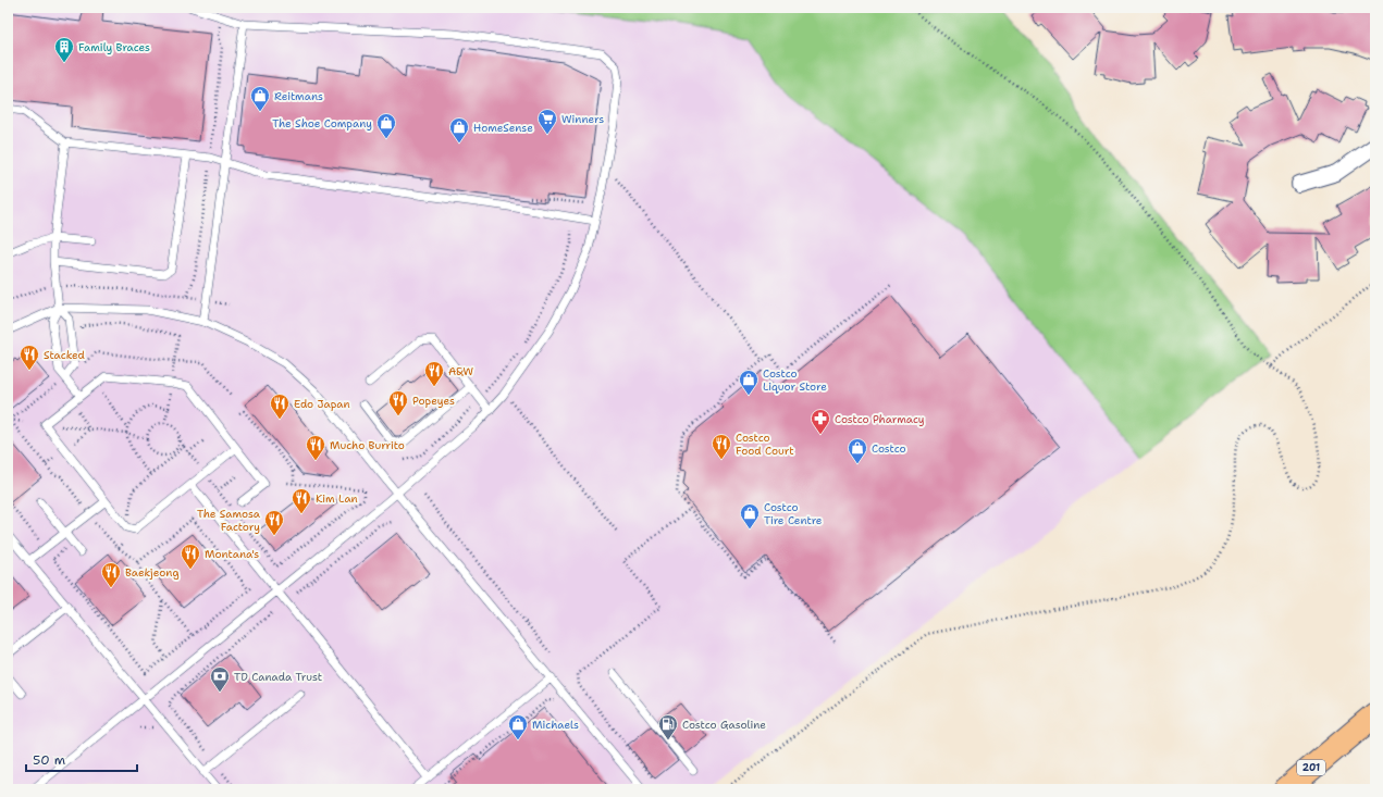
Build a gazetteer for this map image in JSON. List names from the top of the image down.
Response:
{
  "streets": {
    "highway": ["201"]
  },
  "places": {
    "building": ["Family Braces"],
    "shop": [
      "Reitmans",
      "The Shoe Company",
      "HomeSense",
      "Costco Liquor Store",
      "Costco",
      "Costco Tire Centre",
      "Michaels"
    ],
    "supermarket": ["Winners"],
    "restaurant": [
      "Stacked",
      "A&W",
      "Popeyes",
      "Edo Japan",
      "Costco Food Court",
      "Mucho Burrito",
      "Kim Lan",
      "The Samosa Factory",
      "Montana's",
      "Baekjeong"
    ],
    "pharmacy": ["Costco Pharmacy"],
    "bank": ["TD Canada Trust"],
    "fuel station": ["Costco Gasoline"]
  },
  "scale_bar": "50 m"
}
